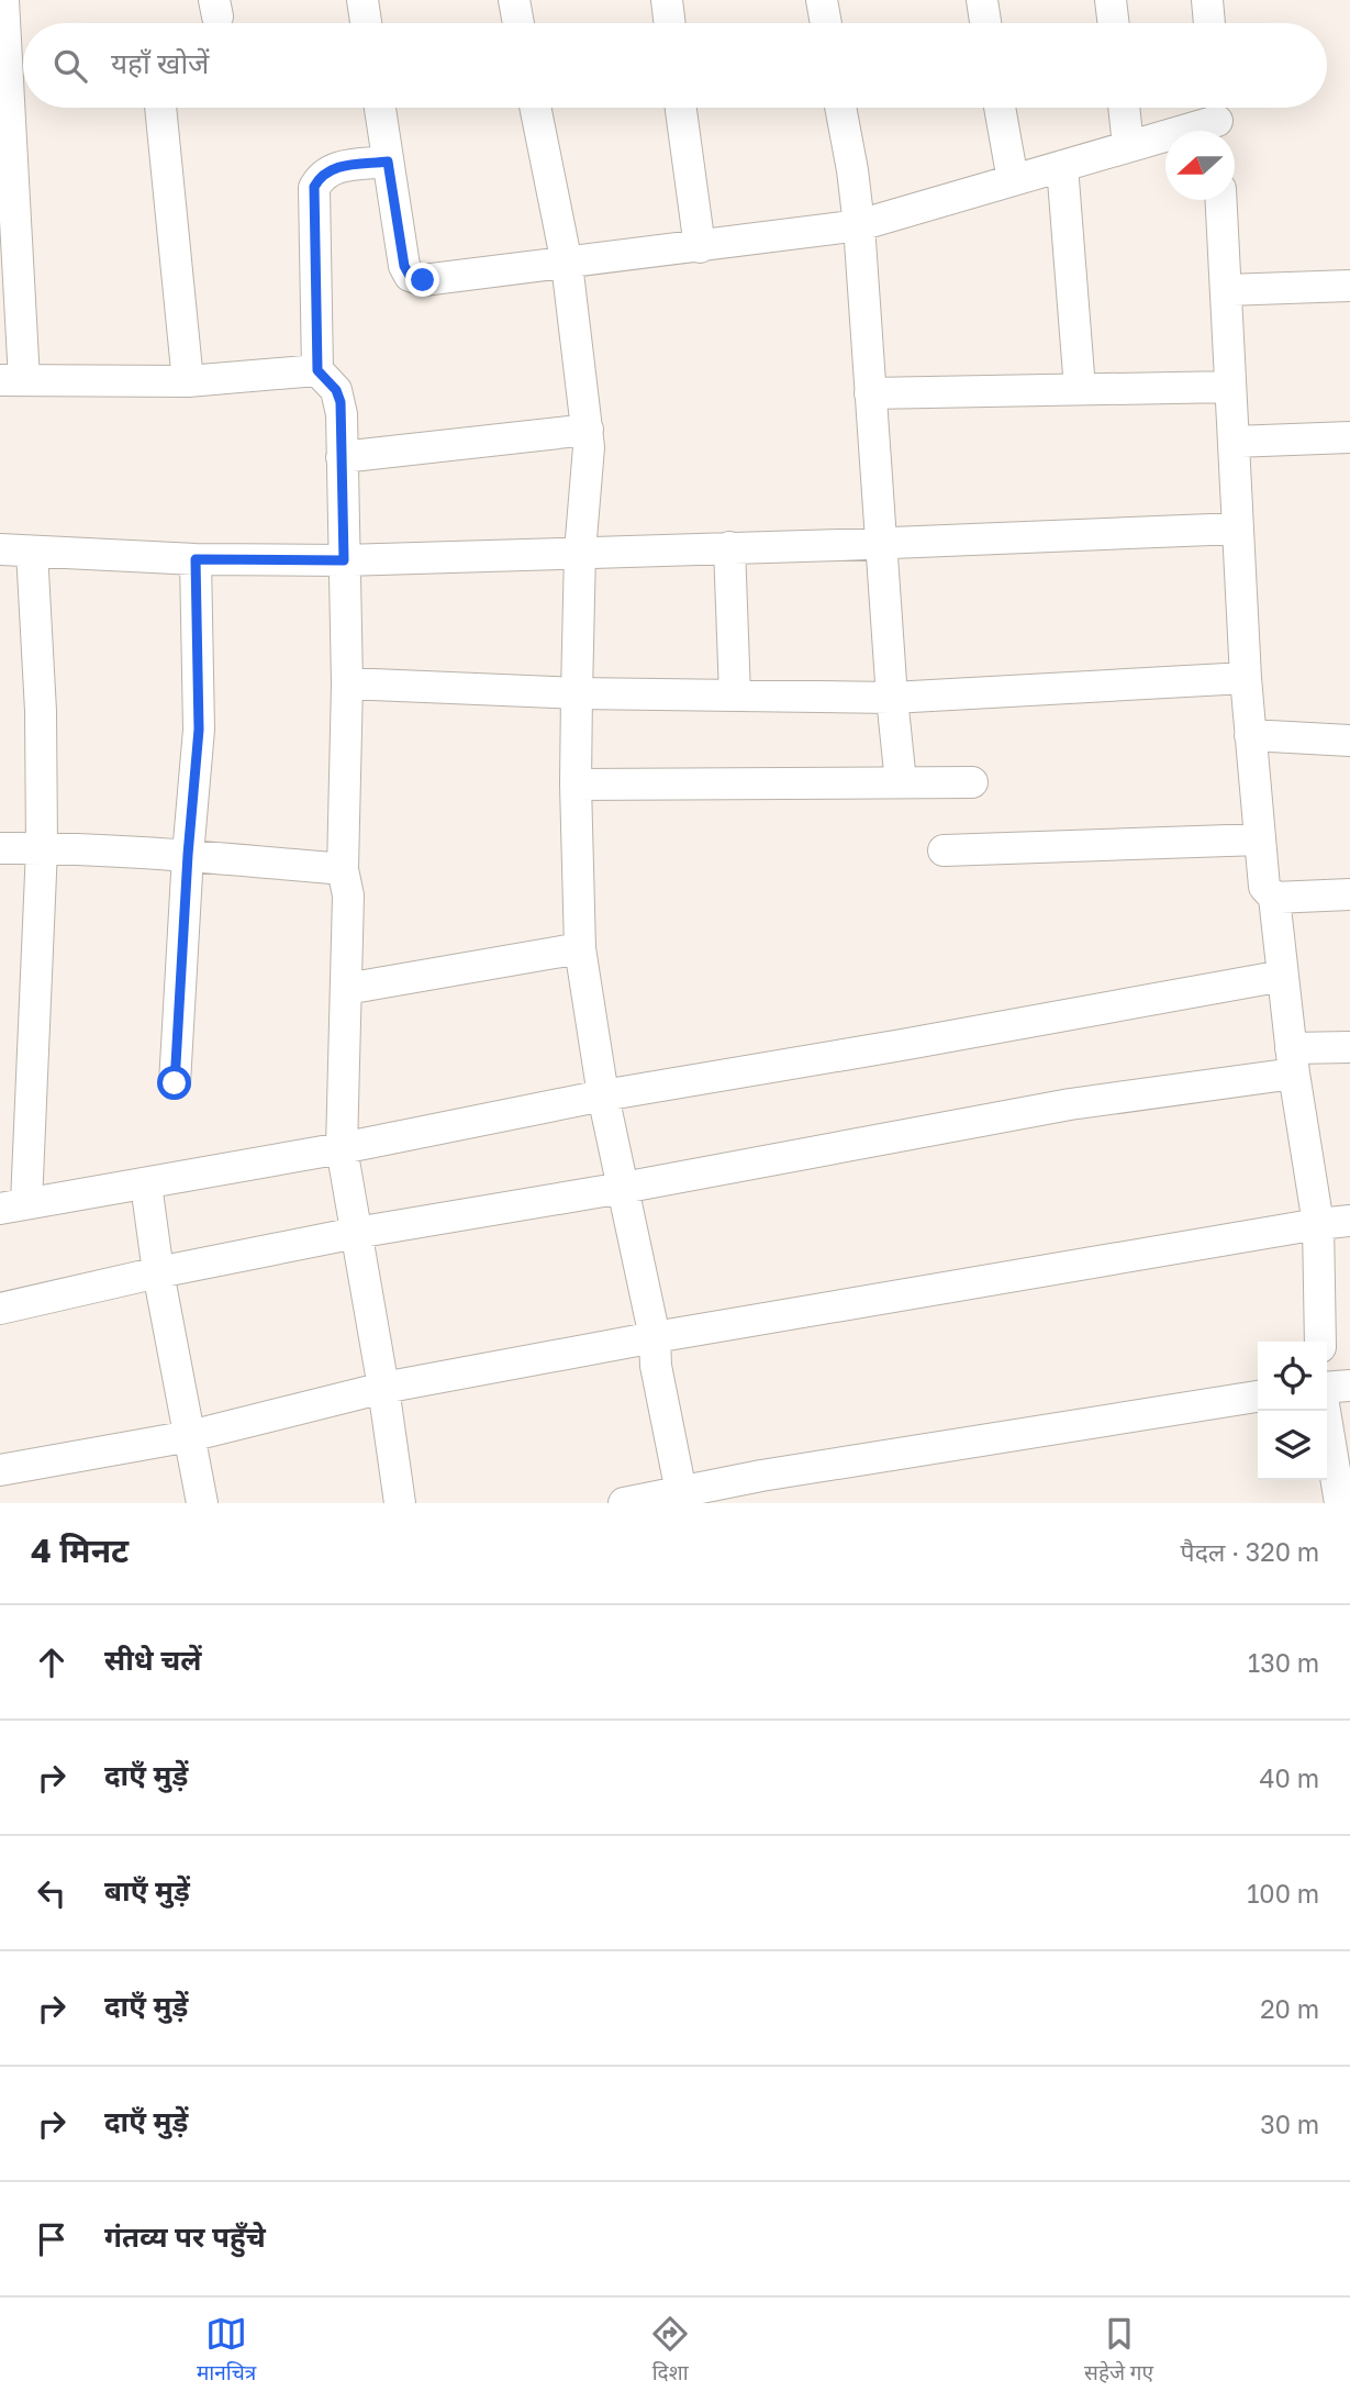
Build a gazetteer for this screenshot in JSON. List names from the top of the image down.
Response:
{
  "north": "left",
  "page": {
    "search": "यहाँ खोजें",
    "heading": ["4 मिनट", "पैदल · 320 m"],
    "list": [
      ["सीधे चलें", "130 m"],
      ["दाएँ मुड़ें", "40 m"],
      ["बाएँ मुड़ें", "100 m"],
      ["दाएँ मुड़ें", "20 m"],
      ["दाएँ मुड़ें", "30 m"],
      "गंतव्य पर पहुँचे"
    ],
    "nav": ["मानचित्र", "दिशा", "सहेजे गए"]
  }
}
